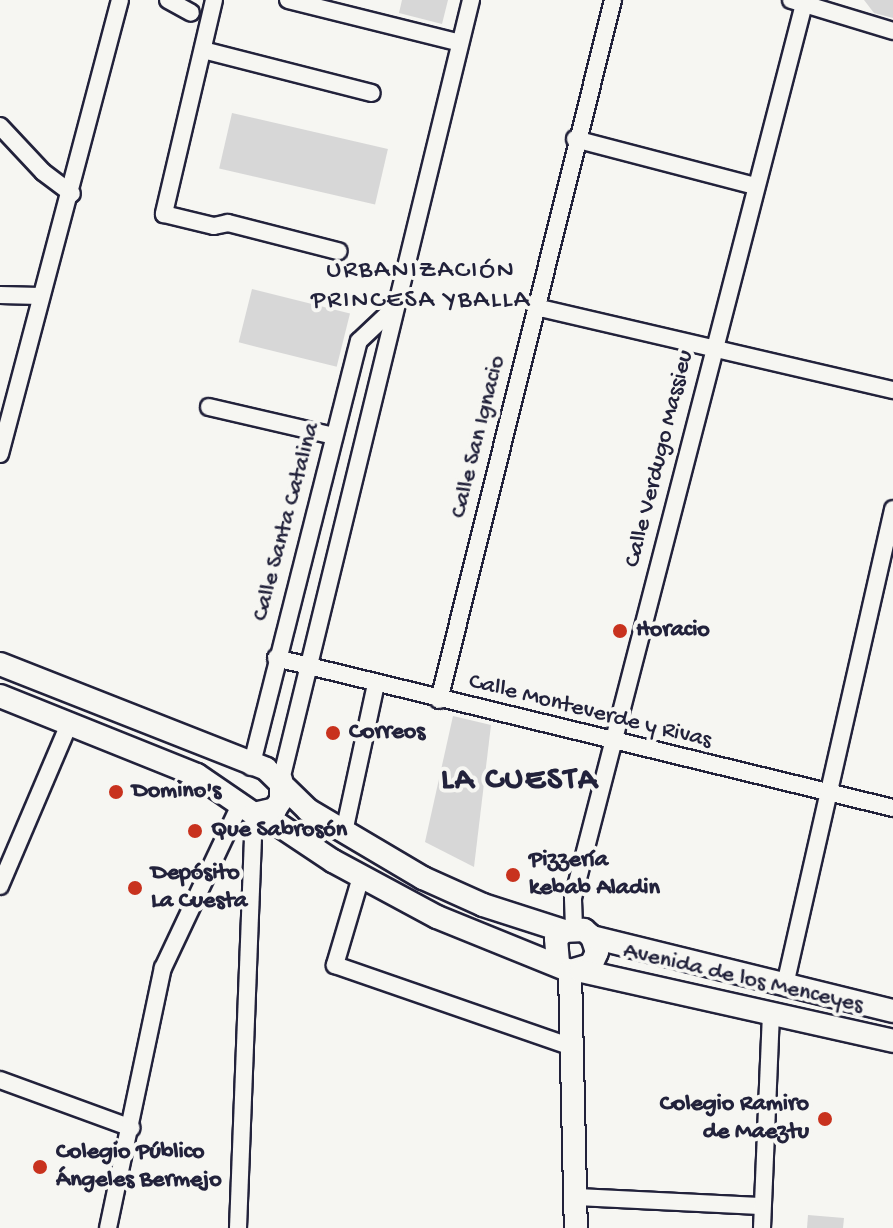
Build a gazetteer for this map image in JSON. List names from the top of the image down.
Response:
{
  "streets": {
    "main road": ["Avenida de los Menceyes"],
    "street": [
      "Calle San Ignacio",
      "Calle Verdugo Massieu",
      "Calle Santa Catalina",
      "Calle Monteverde y Rivas"
    ]
  },
  "crossings": [
    ["Calle San Ignacio", "Calle Monteverde y Rivas"],
    ["Calle Verdugo Massieu", "Calle Monteverde y Rivas"],
    ["Calle Verdugo Massieu", "Avenida de los Menceyes"],
    ["Calle Santa Catalina", "Calle Monteverde y Rivas"],
    ["Calle Santa Catalina", "Avenida de los Menceyes"]
  ],
  "districts": ["URBANIZACIÓN PRINCESA YBALLA", "LA CUESTA"],
  "places": [
    "Horacio",
    "Correos",
    "Domino's",
    "Que Sabrosón",
    "Pizzería kebab Aladin",
    "Depósito La Cuesta",
    "Colegio Ramiro de Maeztu",
    "Colegio Público Ángeles Bermejo"
  ]
}
